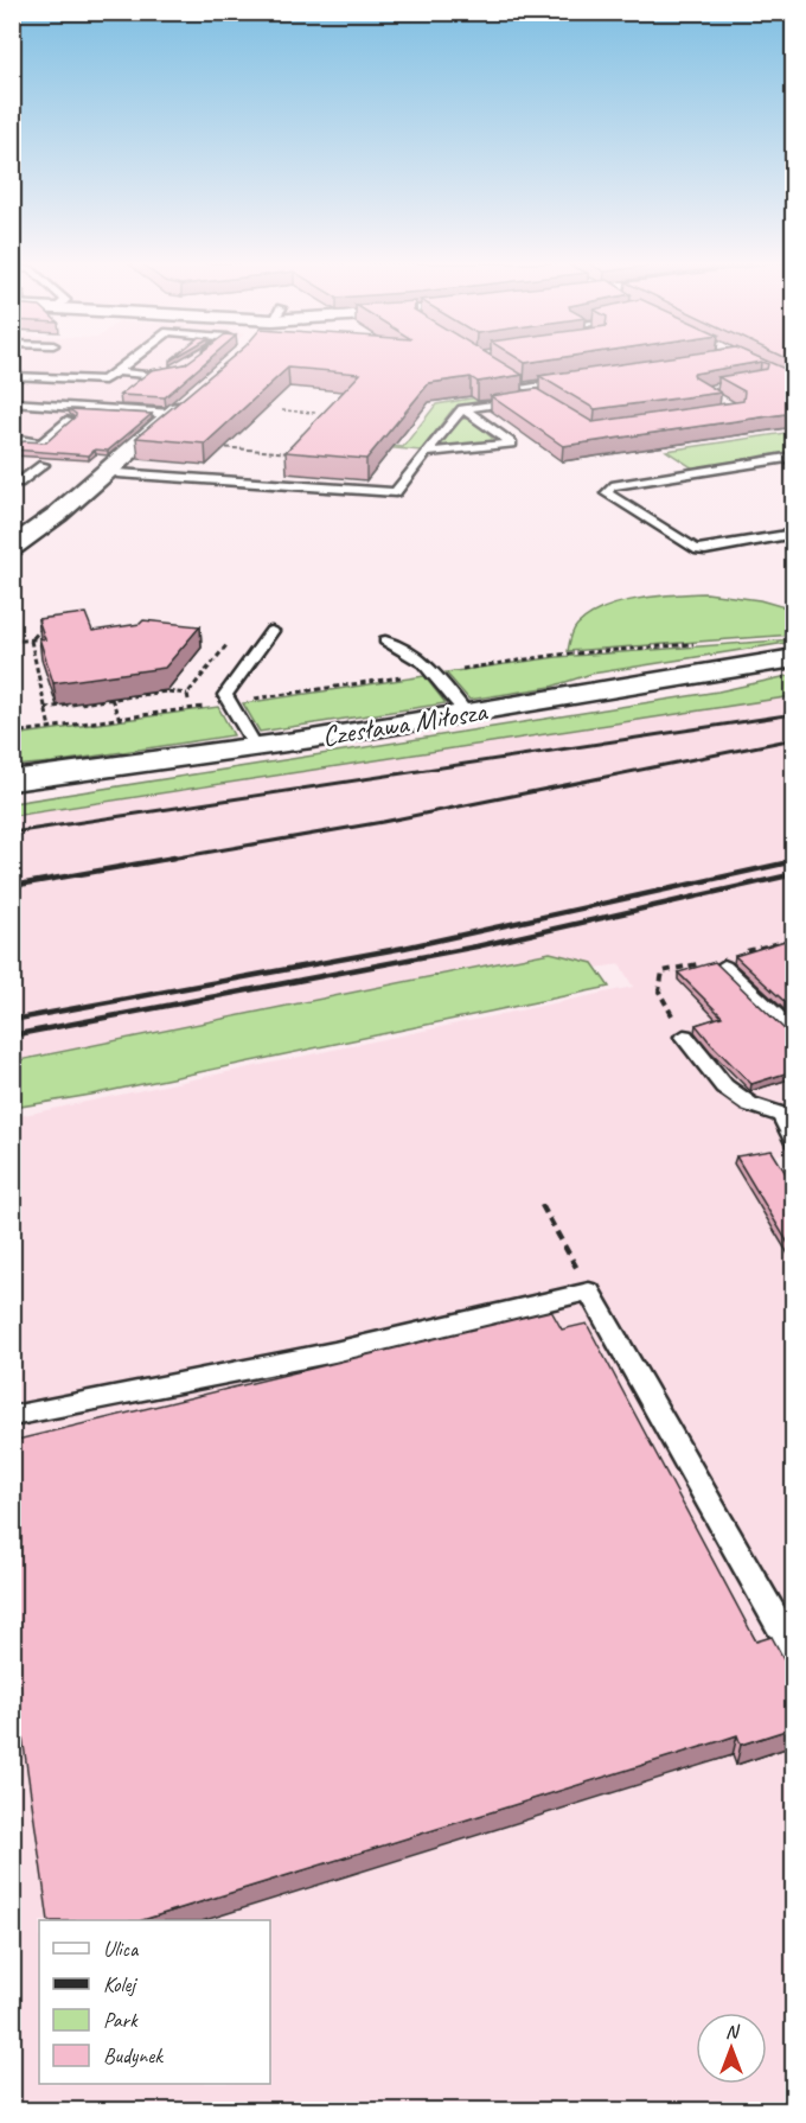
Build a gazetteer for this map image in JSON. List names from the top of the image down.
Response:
{
  "streets": {
    "street": ["Czesława Miłosza"]
  },
  "legend": [
    "Ulica",
    "Kolej",
    "Park",
    "Budynek"
  ],
  "north": "top"
}
